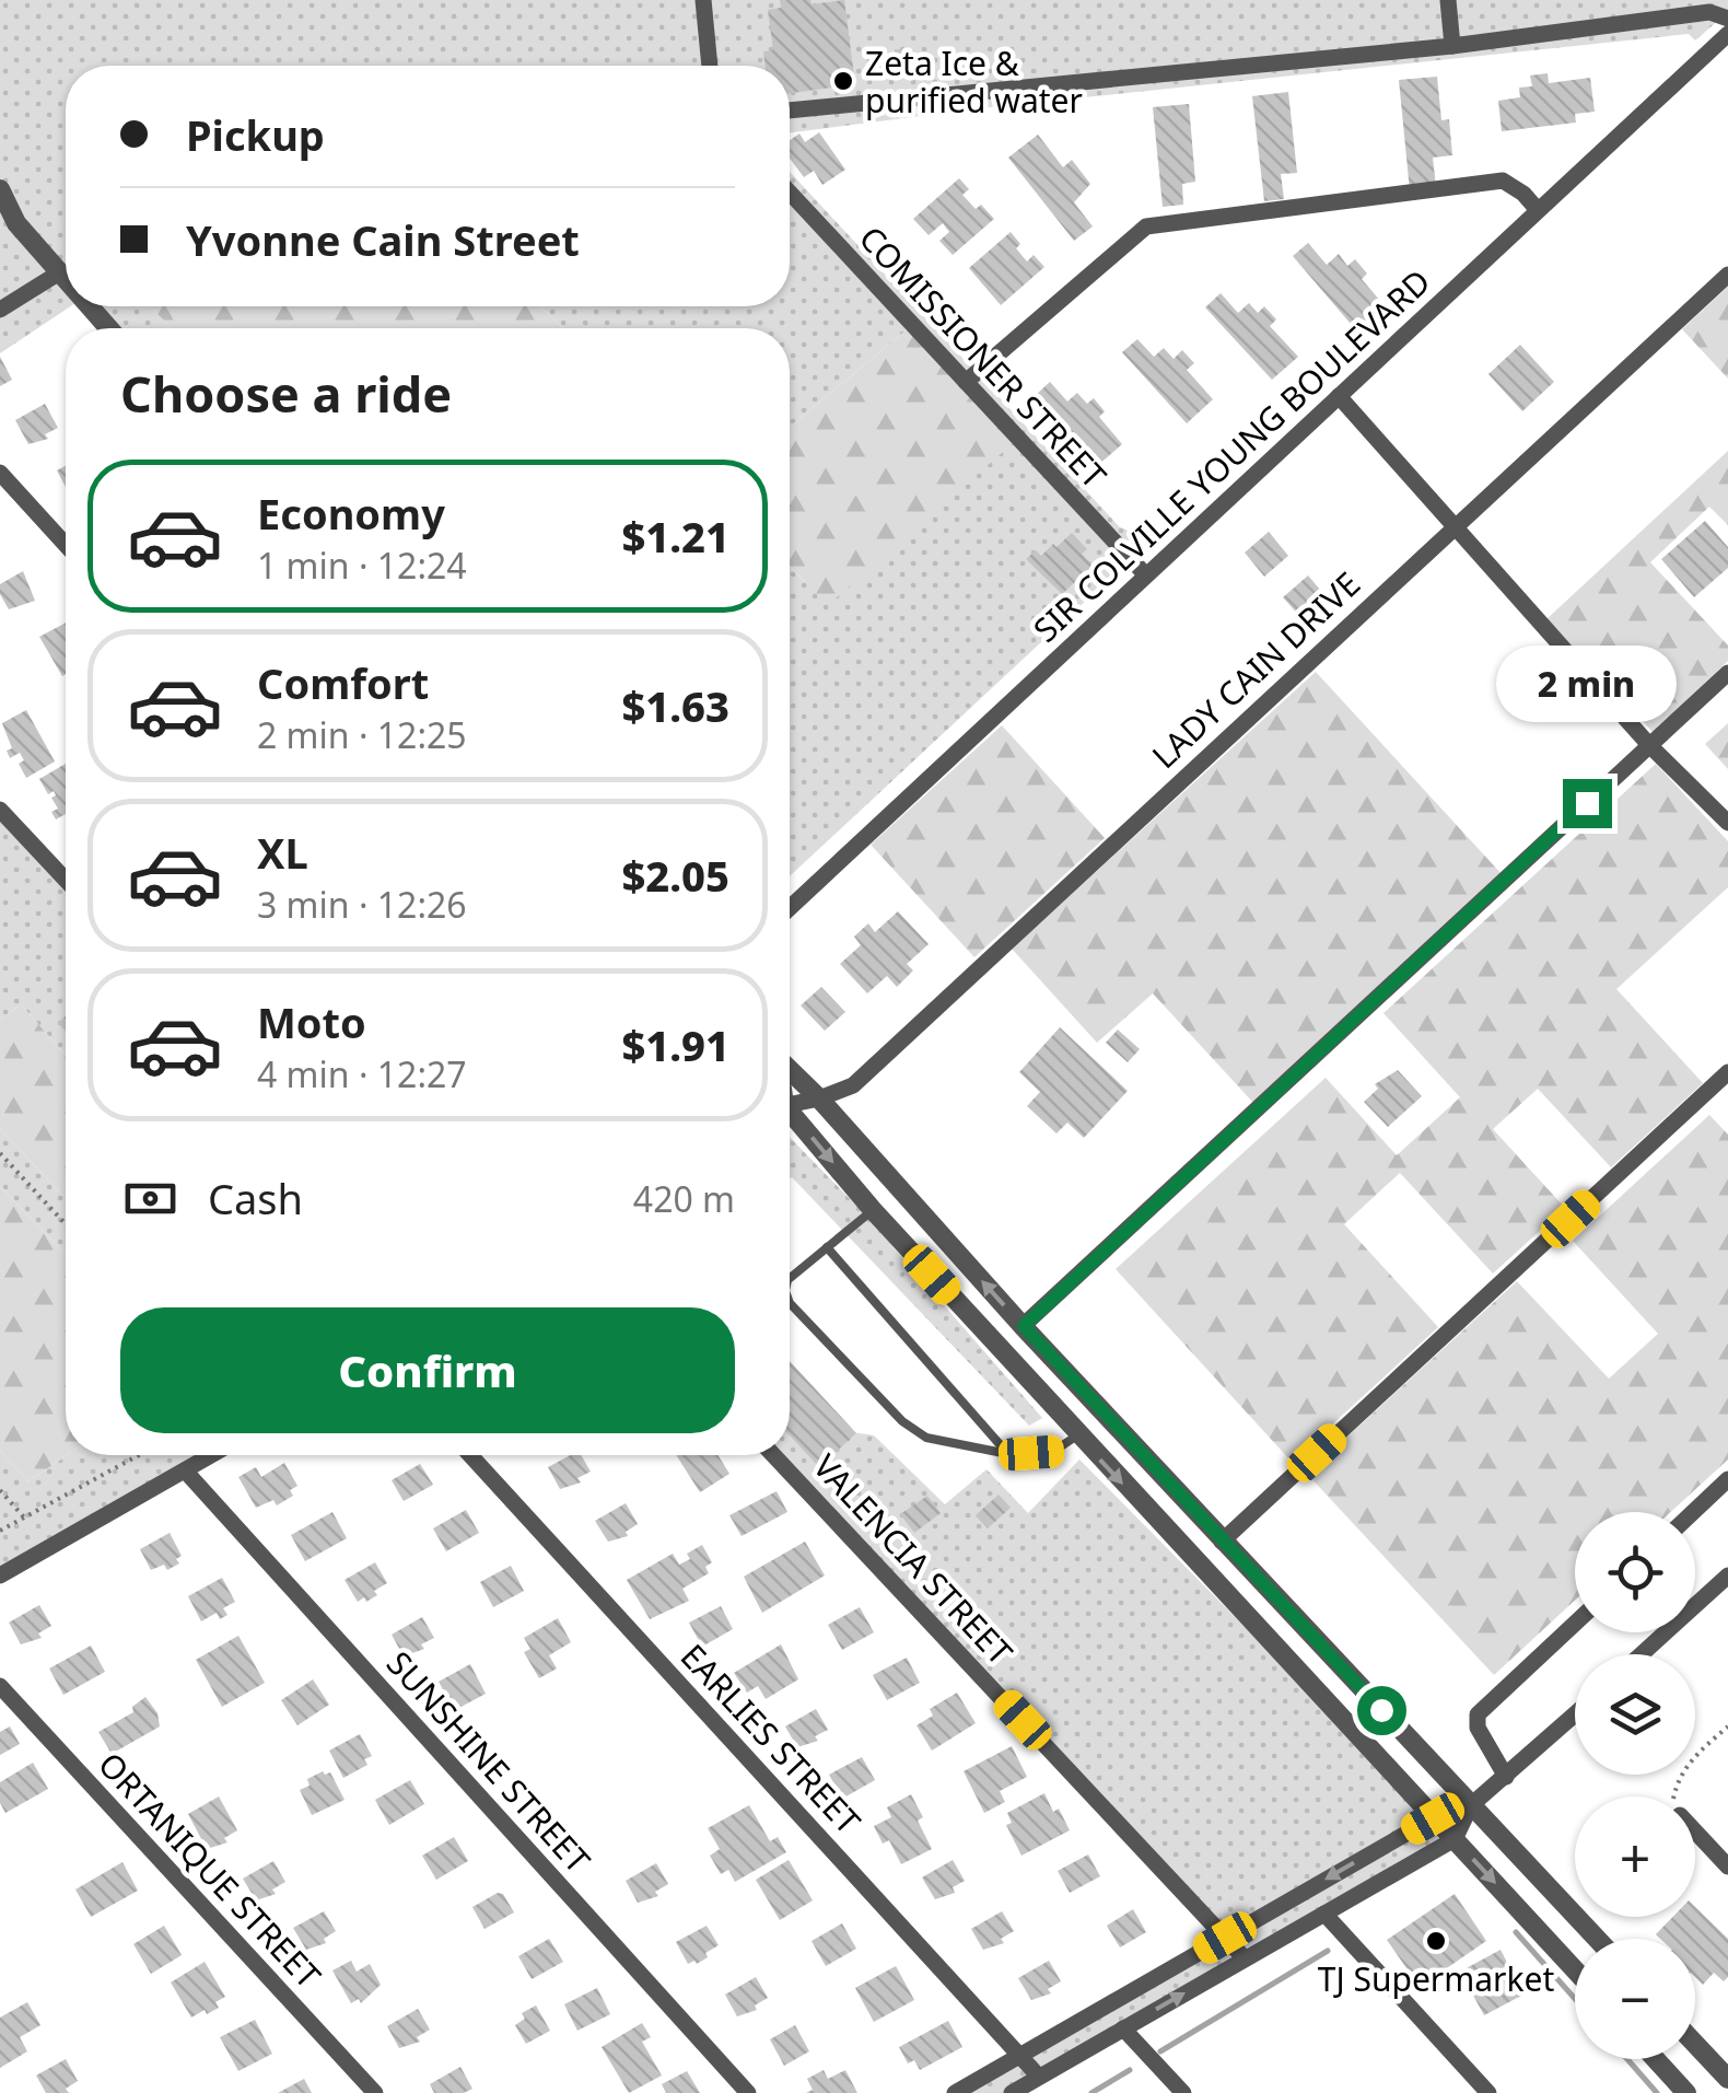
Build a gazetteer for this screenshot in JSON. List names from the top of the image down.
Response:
{
  "streets": {
    "street": [
      "COMISSIONER STREET",
      "SIR COLVILLE YOUNG BOULEVARD",
      "LADY CAIN DRIVE",
      "VALENCIA STREET",
      "EARLIES STREET",
      "SUNSHINE STREET",
      "ORTANIQUE STREET"
    ]
  },
  "crossings": [
    ["COMISSIONER STREET", "SIR COLVILLE YOUNG BOULEVARD"]
  ],
  "places": ["Zeta Ice & purified water", "TJ Supermarket"],
  "page": {
    "banner": ["Pickup", "Yvonne Cain Street"],
    "heading": "Choose a ride",
    "list": [
      {
        "name": "Economy",
        "note": "1 min · 12:24",
        "value": "$1.21"
      },
      {
        "name": "Comfort",
        "note": "2 min · 12:25",
        "value": "$1.63"
      },
      {
        "name": "XL",
        "note": "3 min · 12:26",
        "value": "$2.05"
      },
      {
        "name": "Moto",
        "note": "4 min · 12:27",
        "value": "$1.91"
      }
    ],
    "bubble": "2 min",
    "pay": ["Cash", "420 m"],
    "buttons": "Confirm",
    "map_buttons": ["+", "−"]
  }
}
